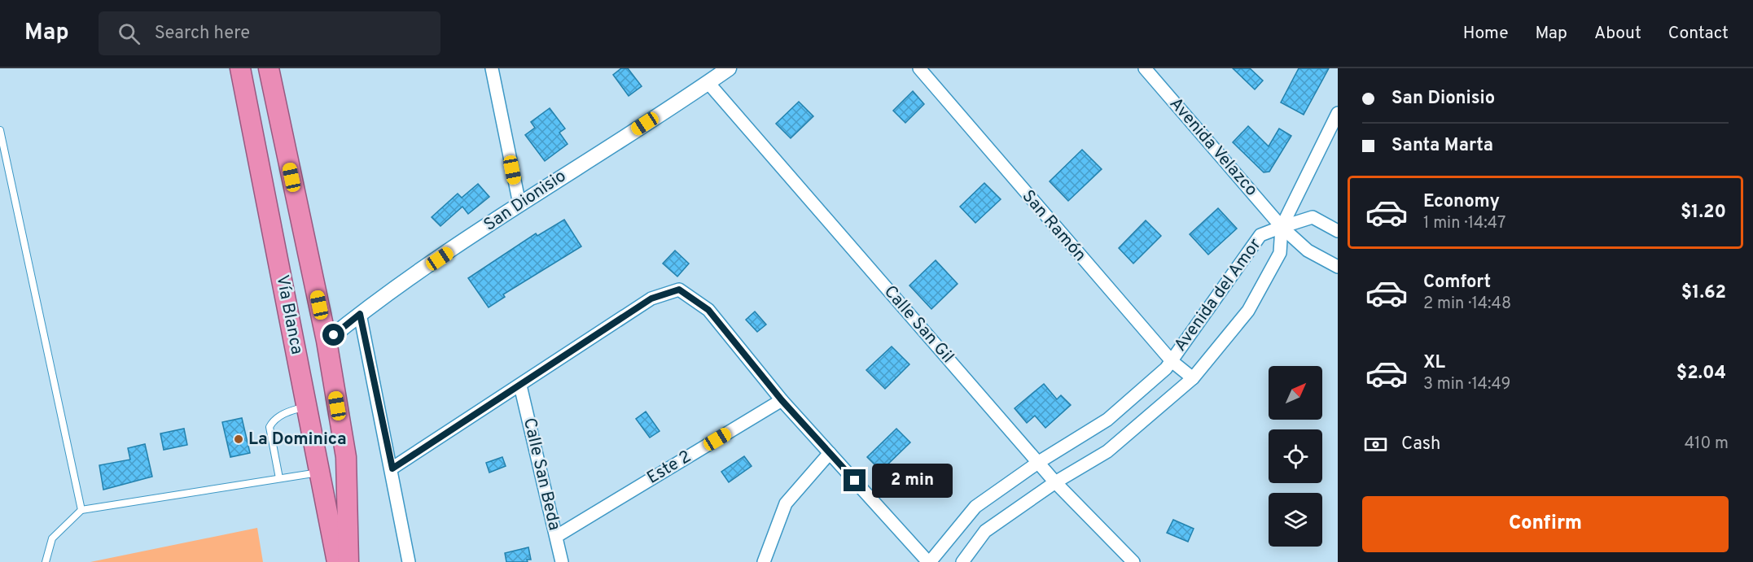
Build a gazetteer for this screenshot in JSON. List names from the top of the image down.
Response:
{
  "streets": {
    "highway": ["Vía Blanca"],
    "street": [
      "Avenida Velazco",
      "San Dionisio",
      "San Ramón",
      "Avenida del Amor",
      "Calle San Gil",
      "Este 2",
      "Calle San Beda"
    ]
  },
  "crossings": [
    ["Avenida Velazco", "Avenida del Amor"],
    ["San Dionisio", "Calle San Gil"],
    ["San Ramón", "Avenida del Amor"],
    ["Avenida del Amor", "Calle San Gil"],
    ["Este 2", "Calle San Beda"]
  ],
  "places": ["La Dominica"],
  "north": "top right",
  "page": {
    "header": "Map",
    "search": "Search here",
    "nav": [
      "Home",
      "Map",
      "About",
      "Contact"
    ],
    "banner": ["San Dionisio", "Santa Marta"],
    "list": [
      {
        "name": "Economy",
        "note": "1 min · 14:47",
        "value": "$1.20"
      },
      {
        "name": "Comfort",
        "note": "2 min · 14:48",
        "value": "$1.62"
      },
      {
        "name": "XL",
        "note": "3 min · 14:49",
        "value": "$2.04"
      }
    ],
    "pay": ["Cash", "410 m"],
    "bubble": "2 min",
    "buttons": "Confirm"
  }
}
